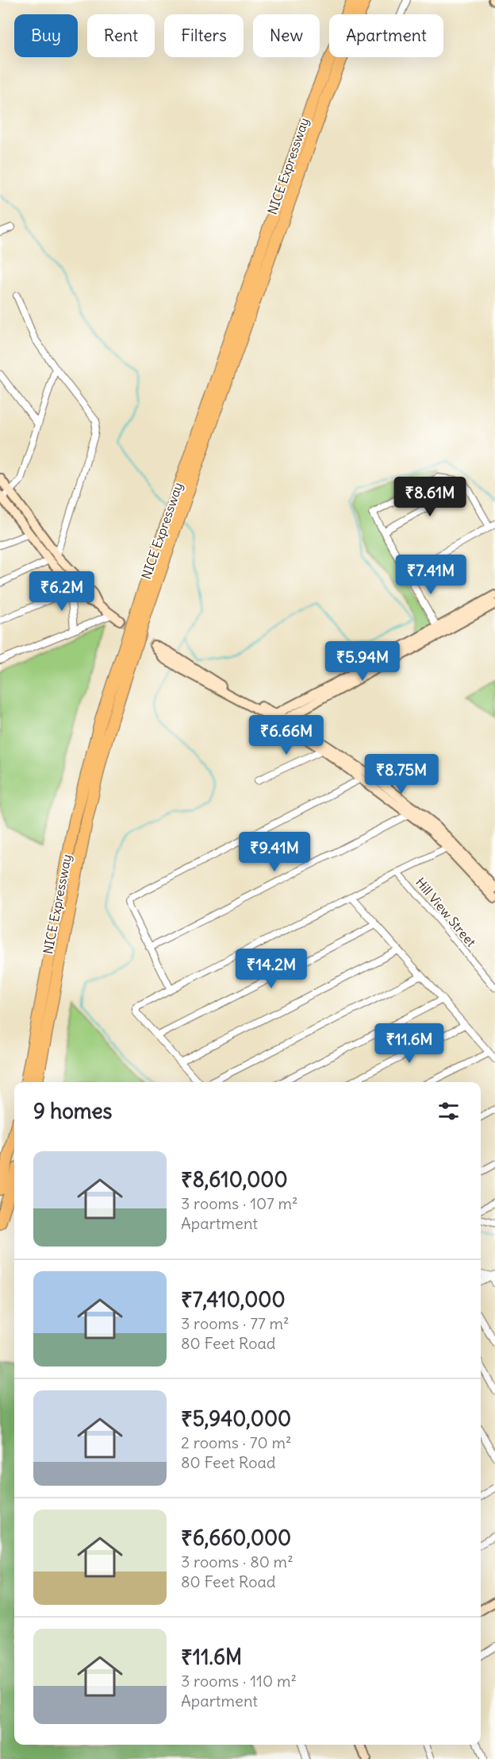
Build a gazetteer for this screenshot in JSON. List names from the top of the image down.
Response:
{
  "streets": {
    "highway": ["NICE Expressway"],
    "street": ["Hill View Street"]
  },
  "page": {
    "chip": [
      "Buy",
      "Rent",
      "Filters",
      "New",
      "Apartment"
    ],
    "price": [
      "₹8.61M",
      "₹7.41M",
      "₹6.2M",
      "₹5.94M",
      "₹6.66M",
      "₹8.75M",
      "₹9.41M",
      "₹14.2M",
      "₹11.6M"
    ],
    "heading": "9 homes",
    "list": [
      {
        "name": "₹8,610,000",
        "note": "3 rooms · 107 m² · Apartment"
      },
      {
        "name": "₹7,410,000",
        "note": "3 rooms · 77 m² · 80 Feet Road"
      },
      {
        "name": "₹5,940,000",
        "note": "2 rooms · 70 m² · 80 Feet Road"
      },
      {
        "name": "₹6,660,000",
        "note": "3 rooms · 80 m² · 80 Feet Road"
      },
      {
        "name": "₹11.6M",
        "note": "3 rooms · 110 m² · Apartment"
      }
    ]
  }
}
